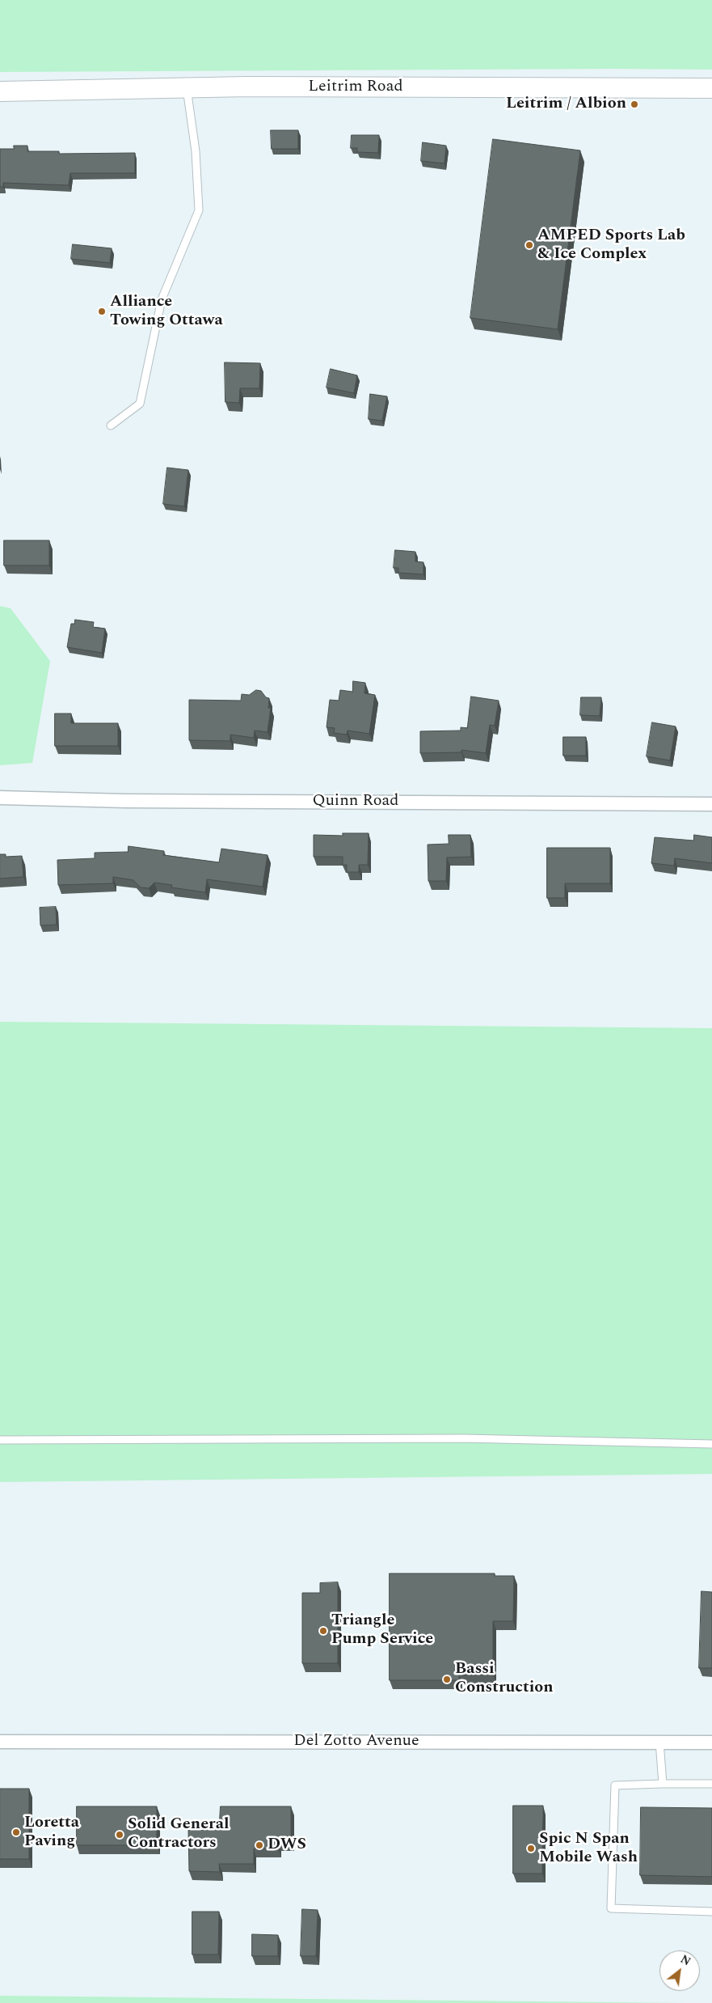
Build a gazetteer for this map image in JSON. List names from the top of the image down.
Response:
{
  "streets": {
    "main road": ["Leitrim Road"],
    "street": ["Quinn Road", "Del Zotto Avenue"]
  },
  "places": [
    "Leitrim / Albion",
    "AMPED Sports Lab & Ice Complex",
    "Alliance Towing Ottawa",
    "Triangle Pump Service",
    "Bassi Construction",
    "Loretta Paving",
    "Solid General Contractors",
    "DWS",
    "Spic N Span Mobile Wash"
  ],
  "north": "top right"
}
